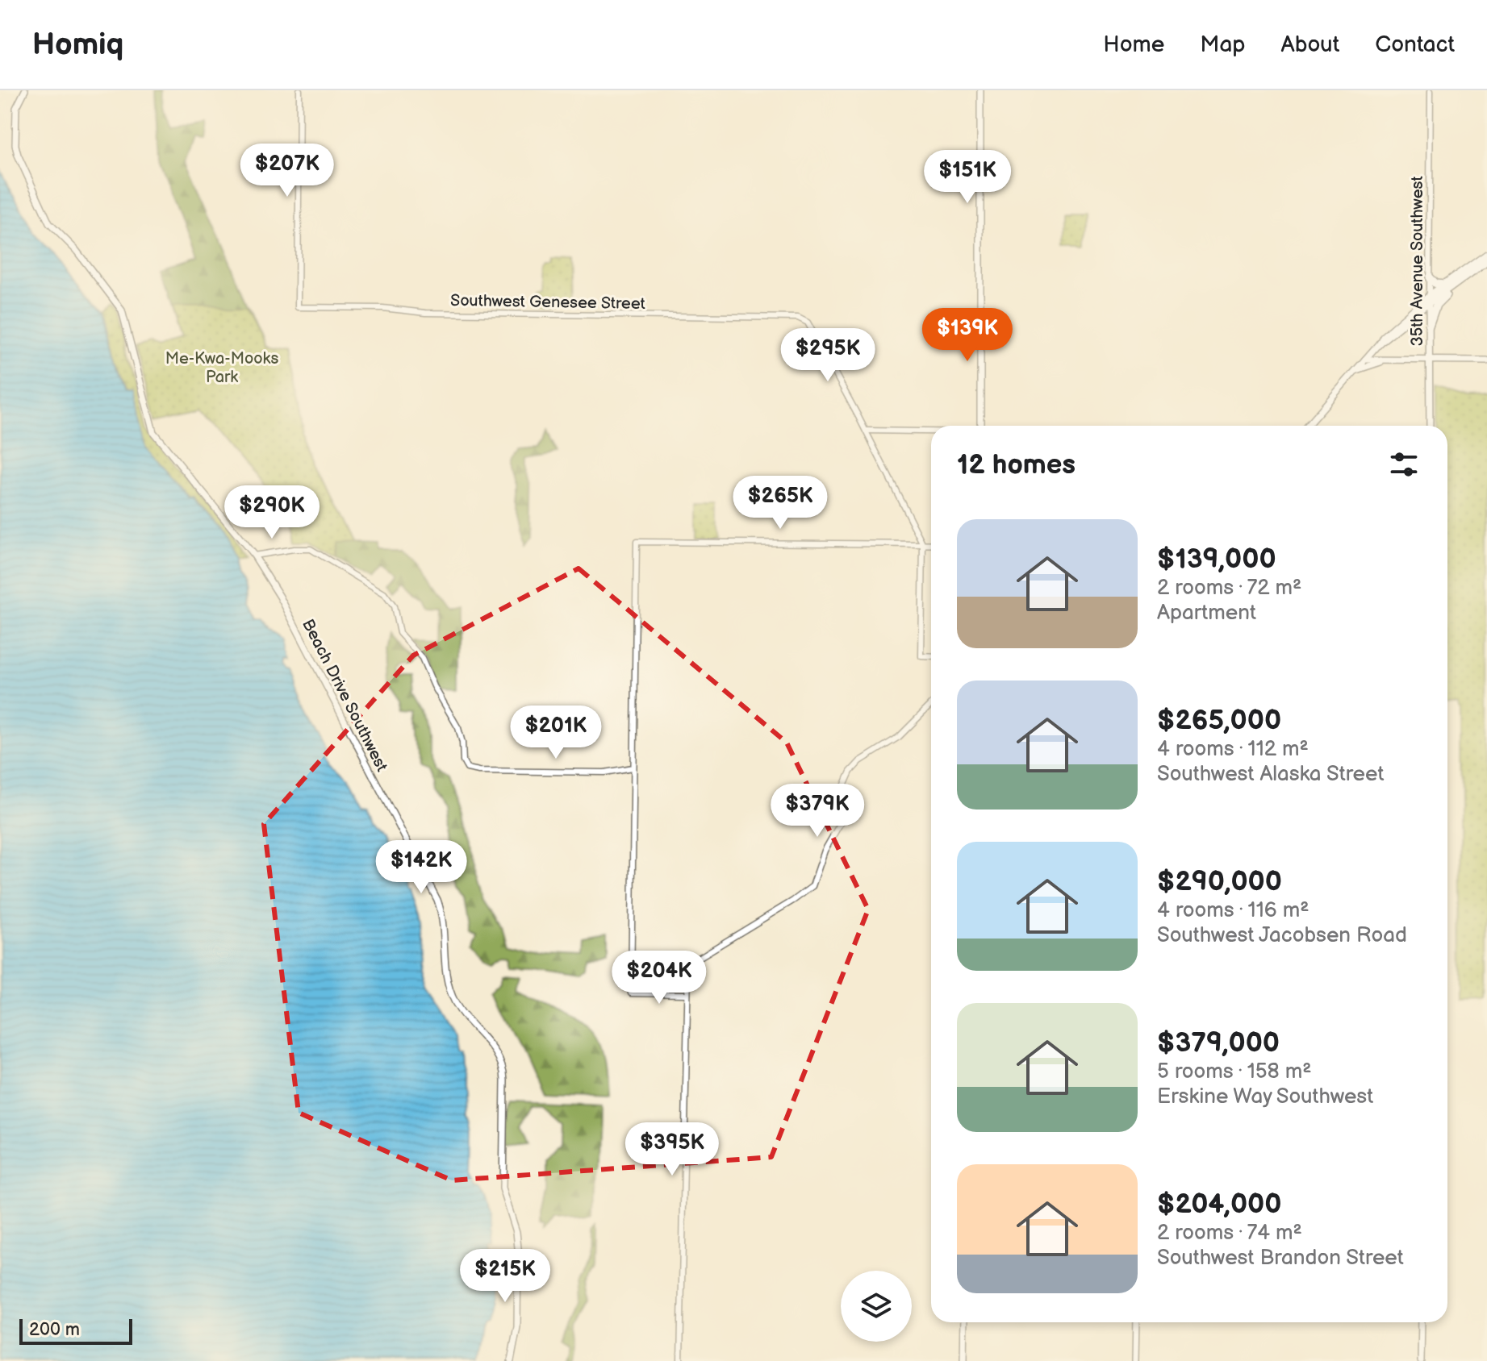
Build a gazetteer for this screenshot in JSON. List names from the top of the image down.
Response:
{
  "streets": {
    "main road": ["35th Avenue Southwest", "Beach Drive Southwest"],
    "street": ["Southwest Genesee Street"]
  },
  "parks": ["Me-Kwa-Mooks Park"],
  "scale_bar": "200 m",
  "page": {
    "header": "Homiq",
    "nav": [
      "Home",
      "Map",
      "About",
      "Contact"
    ],
    "price": [
      "$207K",
      "$151K",
      "$139K",
      "$295K",
      "$265K",
      "$290K",
      "$201K",
      "$379K",
      "$142K",
      "$204K",
      "$395K",
      "$215K"
    ],
    "heading": "12 homes",
    "list": [
      {
        "name": "$139,000",
        "note": "2 rooms · 72 m² · Apartment"
      },
      {
        "name": "$265,000",
        "note": "4 rooms · 112 m² · Southwest Alaska Street"
      },
      {
        "name": "$290,000",
        "note": "4 rooms · 116 m² · Southwest Jacobsen Road"
      },
      {
        "name": "$379,000",
        "note": "5 rooms · 158 m² · Erskine Way Southwest"
      },
      {
        "name": "$204,000",
        "note": "2 rooms · 74 m² · Southwest Brandon Street"
      }
    ],
    "scale": "200 m"
  }
}
